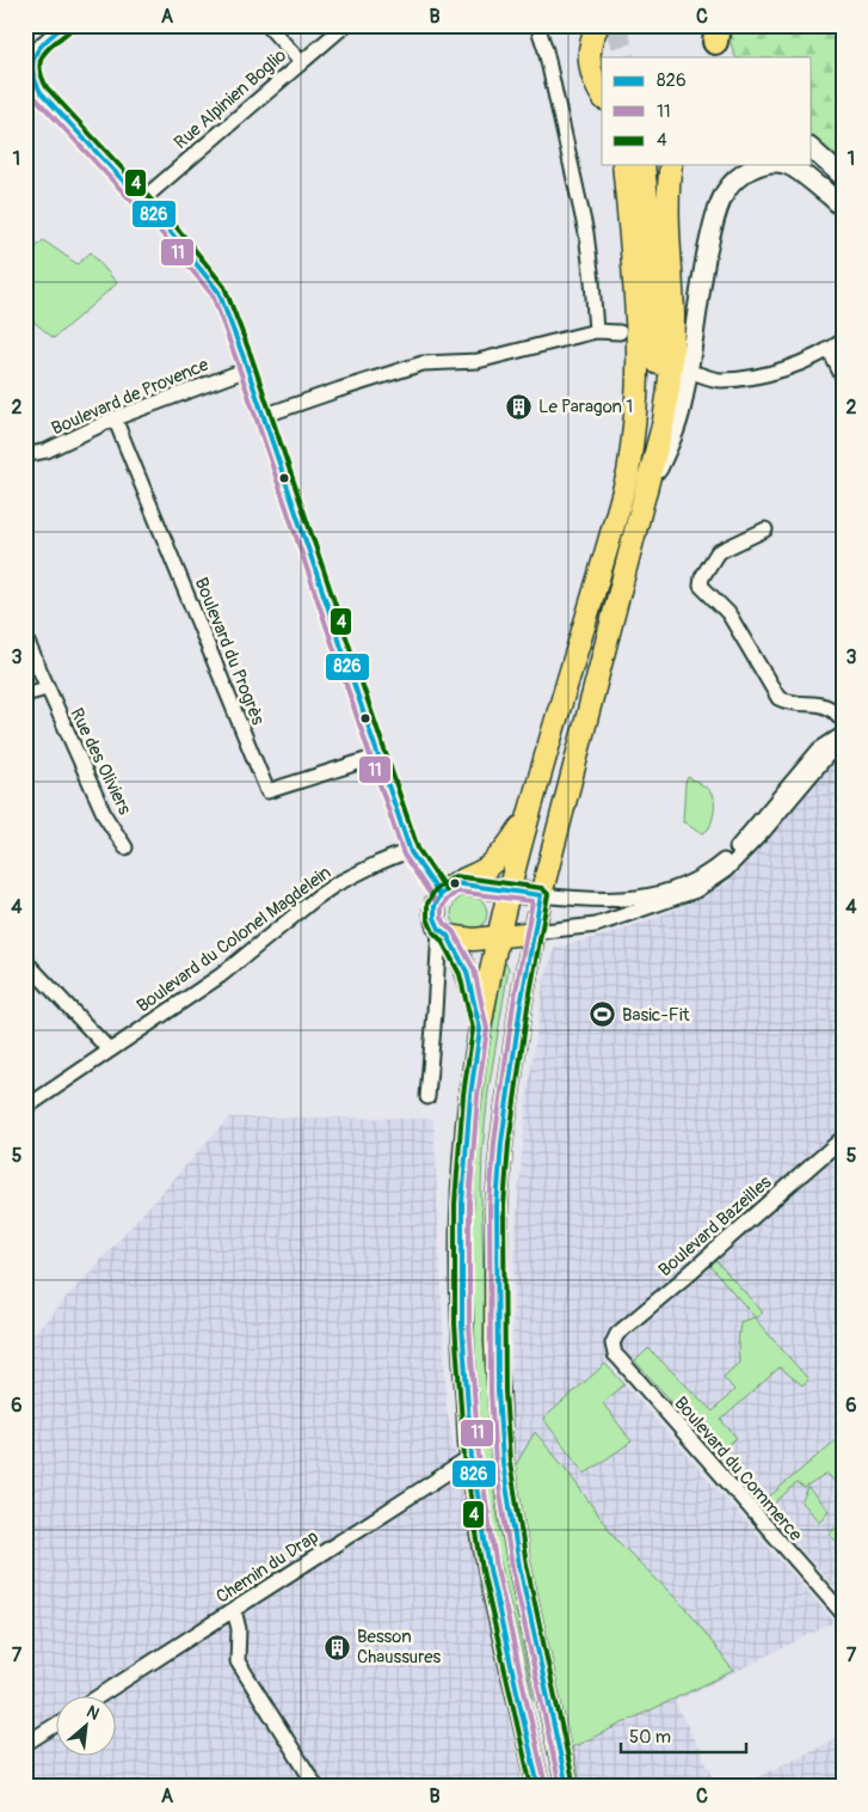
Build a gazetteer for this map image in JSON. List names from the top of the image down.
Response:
{
  "streets": {
    "street": [
      "Rue Alpinien Boglio",
      "Boulevard de Provence",
      "Boulevard du Progrès",
      "Rue des Oliviers",
      "Boulevard du Colonel Magdelein",
      "Boulevard Bazeilles",
      "Boulevard du Commerce",
      "Chemin du Drap"
    ]
  },
  "crossings": [
    ["Boulevard de Provence", "Boulevard du Progrès"],
    ["Boulevard Bazeilles", "Boulevard du Commerce"]
  ],
  "places": {
    "building": ["Le Paragon 1", "Besson Chaussures"],
    "sports": ["Basic-Fit"]
  },
  "lines": ["transit line 826", "transit line 4", "transit line 11"],
  "legend": ["826", "11", "4"],
  "scale_bar": "50 m",
  "north": "top right",
  "grid": {
    "columns": ["A", "B", "C"],
    "rows": [
      "1",
      "2",
      "3",
      "4",
      "5",
      "6",
      "7"
    ]
  }
}
